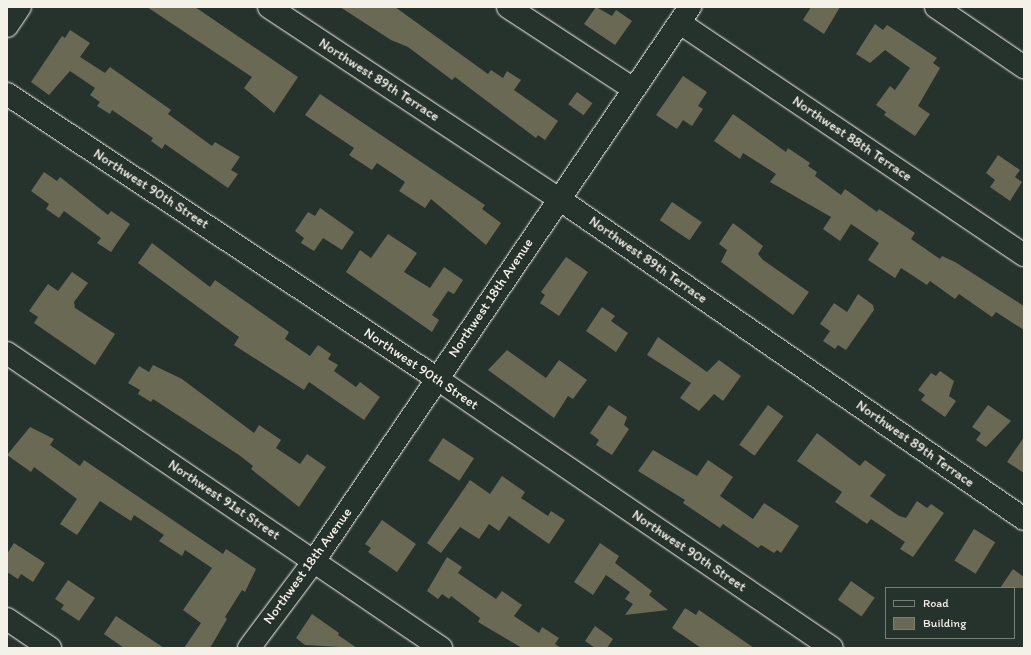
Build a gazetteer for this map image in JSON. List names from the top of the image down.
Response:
{
  "streets": {
    "street": [
      "Northwest 89th Terrace",
      "Northwest 88th Terrace",
      "Northwest 90th Street",
      "Northwest 18th Avenue",
      "Northwest 91st Street"
    ]
  },
  "crossings": [
    ["Northwest 89th Terrace", "Northwest 18th Avenue"],
    ["Northwest 88th Terrace", "Northwest 18th Avenue"],
    ["Northwest 90th Street", "Northwest 18th Avenue"],
    ["Northwest 18th Avenue", "Northwest 91st Street"]
  ],
  "legend": ["Road", "Building"]
}
